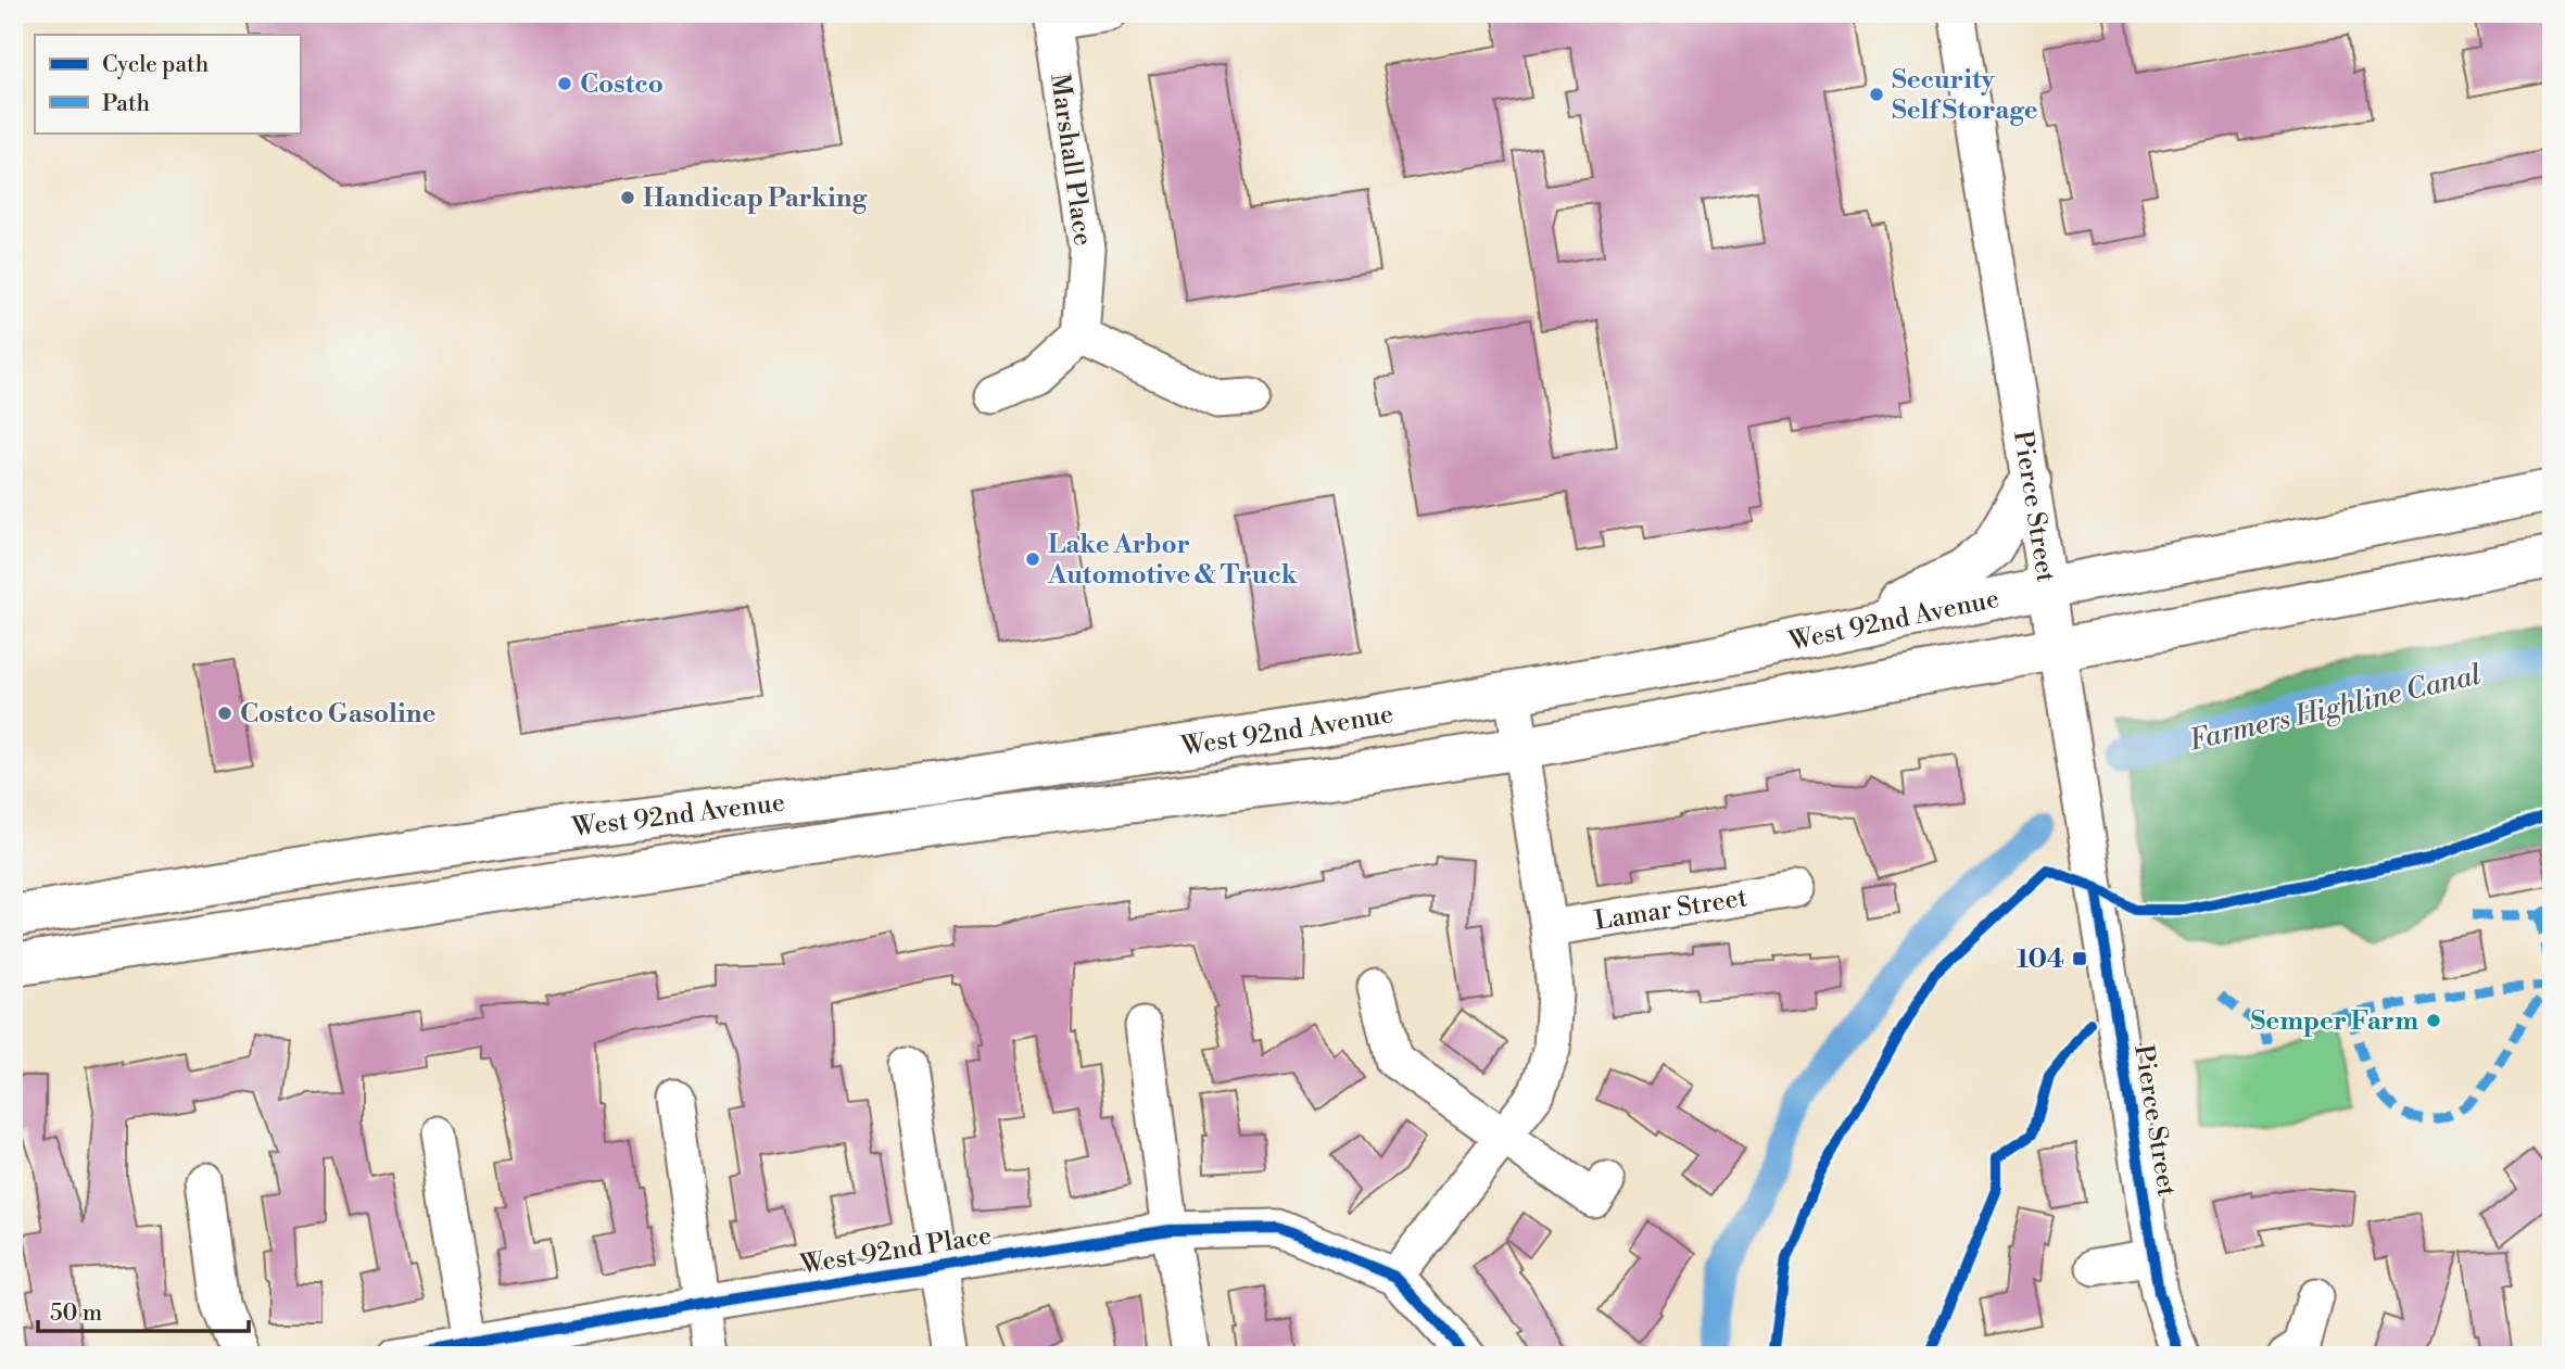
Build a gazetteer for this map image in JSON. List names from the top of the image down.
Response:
{
  "streets": {
    "main road": ["West 92nd Avenue"],
    "street": [
      "Marshall Place",
      "Pierce Street",
      "Lamar Street",
      "West 92nd Place"
    ]
  },
  "crossings": [
    ["Pierce Street", "West 92nd Avenue"]
  ],
  "water": ["Farmers Highline Canal"],
  "places": {
    "other": [
      "Costco",
      "Security Self Storage",
      "Handicap Parking",
      "Lake Arbor Automotive & Truck",
      "Costco Gasoline",
      "Semper Farm"
    ],
    "transit": ["104"]
  },
  "legend": ["Cycle path", "Path"],
  "scale_bar": "50 m"
}
